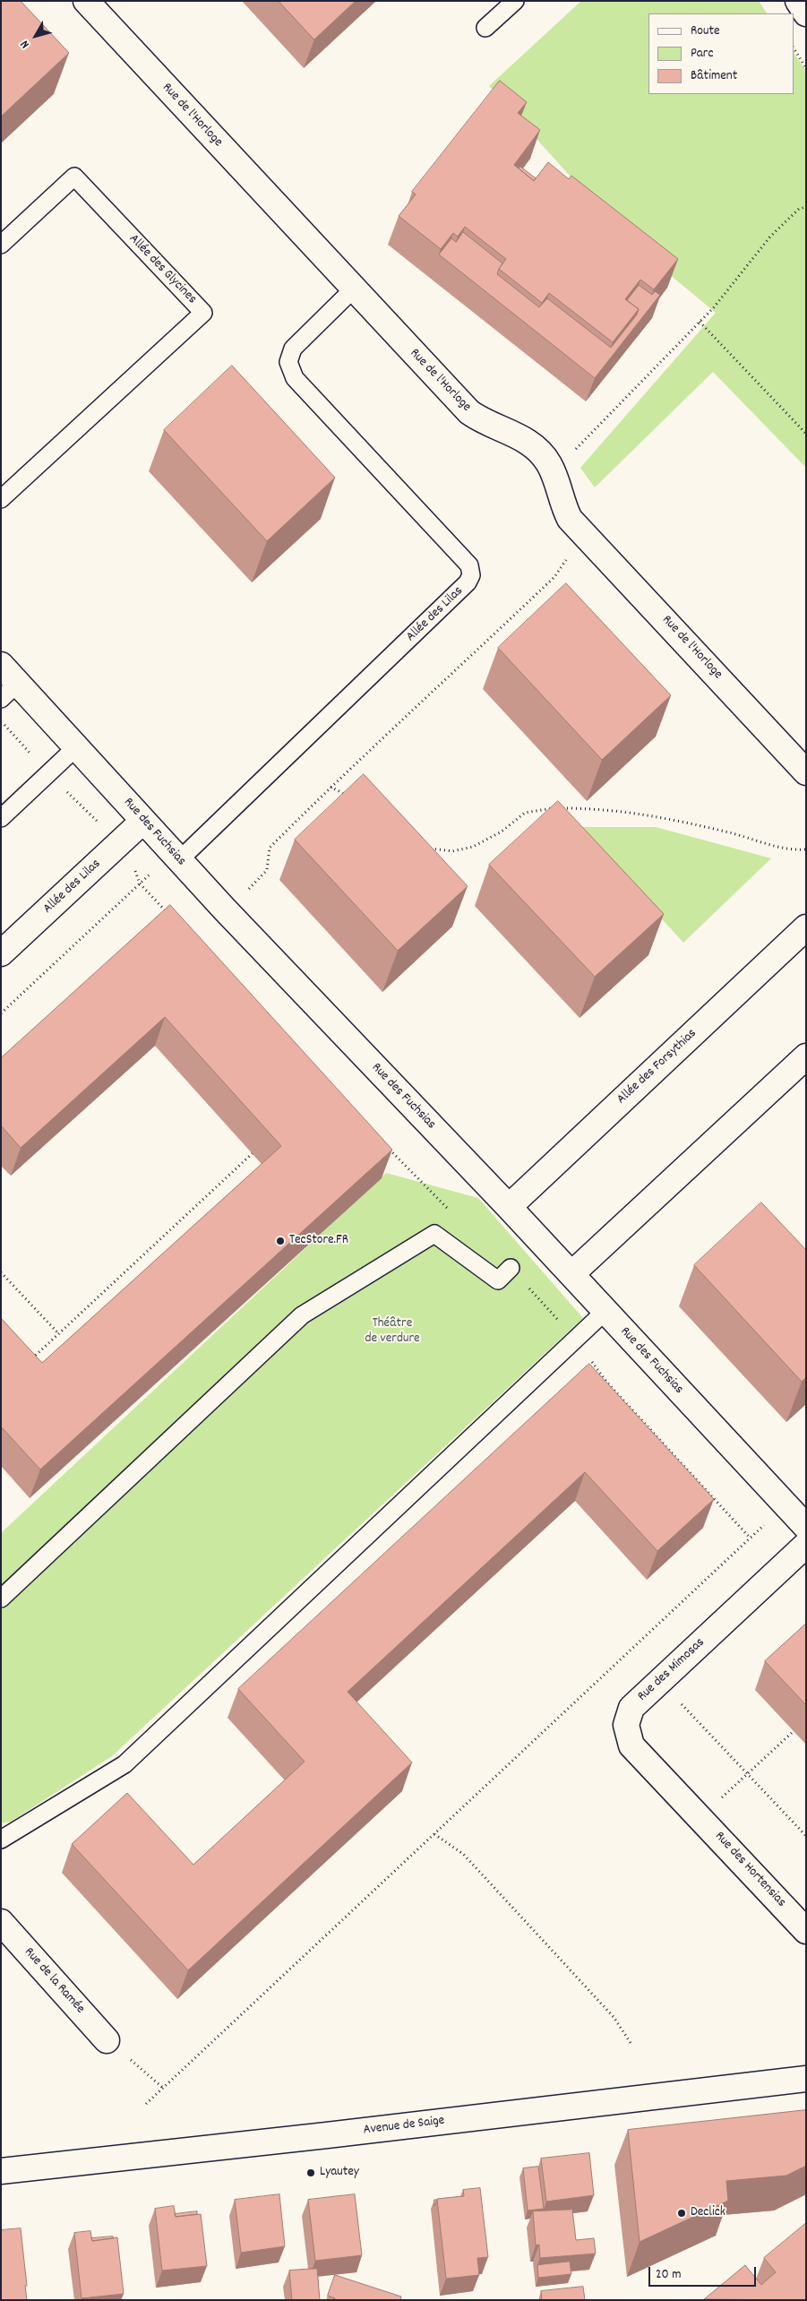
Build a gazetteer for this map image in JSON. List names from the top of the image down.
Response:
{
  "streets": {
    "street": [
      "Rue de l'Horloge",
      "Allée des Lilas",
      "Rue des Fuchsias",
      "Allée des Forsythias",
      "Rue des Mimosas",
      "Rue des Hortensias",
      "Rue de la Ramée",
      "Avenue de Saige"
    ],
    "lane": ["Allée des Glycines"]
  },
  "crossings": [
    ["Rue de l'Horloge", "Allée des Lilas"],
    ["Allée des Lilas", "Rue des Fuchsias"],
    ["Rue des Fuchsias", "Allée des Forsythias"],
    ["Rue des Mimosas", "Rue des Hortensias"]
  ],
  "parks": ["Théâtre de verdure"],
  "places": ["TecStore.FR", "Lyautey", "Declick"],
  "legend": ["Route", "Parc", "Bâtiment"],
  "scale_bar": "20 m",
  "north": "bottom left"
}
